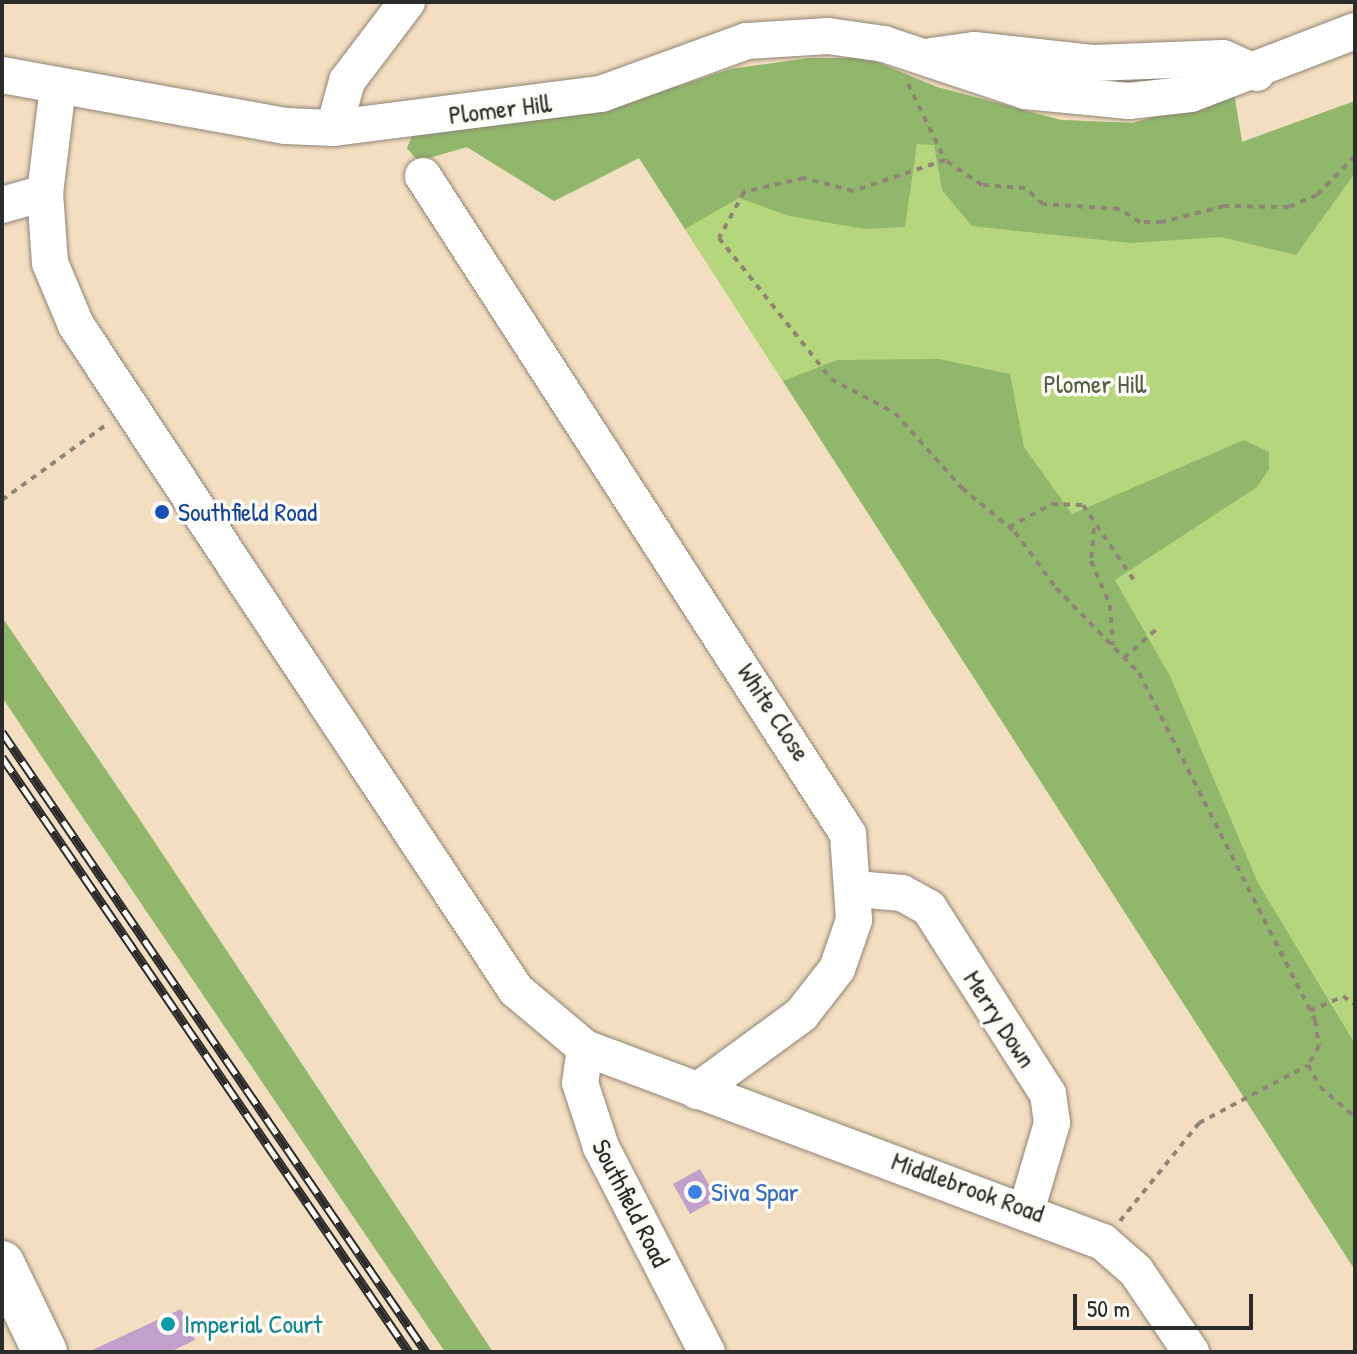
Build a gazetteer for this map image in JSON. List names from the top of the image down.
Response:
{
  "streets": {
    "street": [
      "Plomer Hill",
      "White Close",
      "Merry Down",
      "Middlebrook Road",
      "Southfield Road"
    ]
  },
  "crossings": [
    ["White Close", "Merry Down"],
    ["White Close", "Middlebrook Road"],
    ["Merry Down", "Middlebrook Road"]
  ],
  "parks": ["Plomer Hill"],
  "places": ["Southfield Road", "Siva Spar", "Imperial Court"],
  "scale_bar": "50 m"
}
